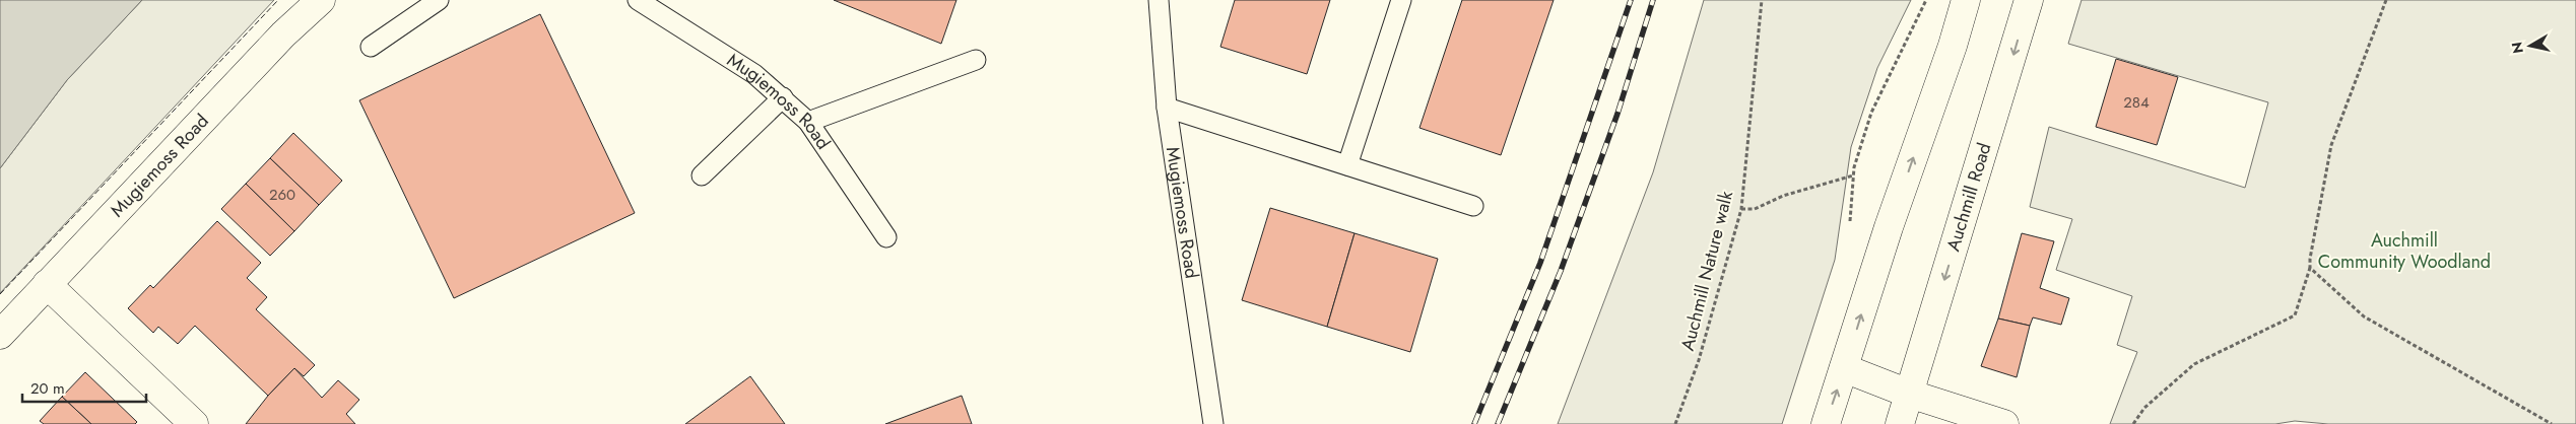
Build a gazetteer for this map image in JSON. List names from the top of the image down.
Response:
{
  "streets": {
    "main road": ["Mugiemoss Road", "Auchmill Road"],
    "path": ["Auchmill Nature walk"]
  },
  "parks": ["Auchmill Community Woodland"],
  "house_numbers": ["284", "260"],
  "scale_bar": "20 m",
  "north": "left"
}
